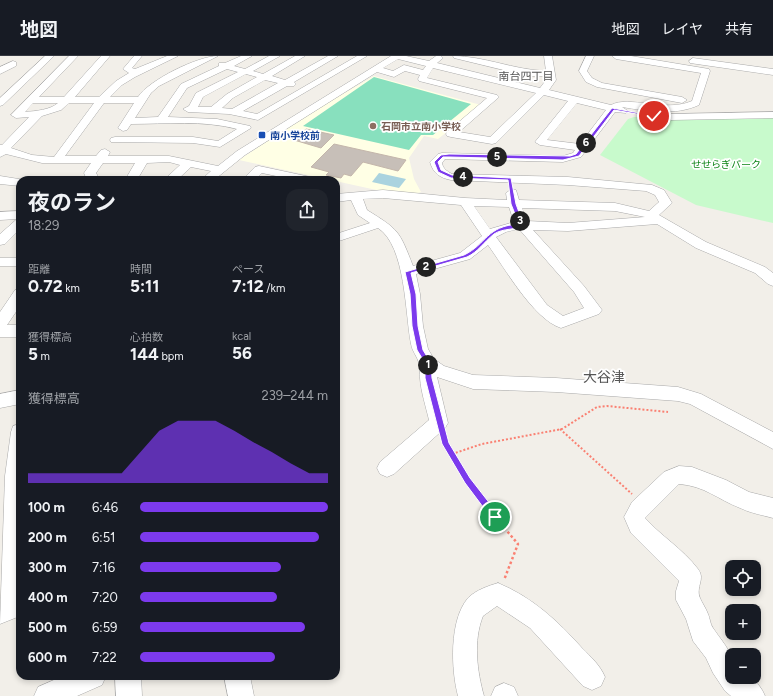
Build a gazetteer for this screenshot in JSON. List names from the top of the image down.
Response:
{
  "districts": ["南台四丁目", "大谷津"],
  "parks": ["せせらぎパーク"],
  "places": {
    "other": ["石岡市立南小学校"],
    "transit": ["南小学校前"]
  },
  "page": {
    "header": "地図",
    "nav": ["地図", "レイヤ", "共有"],
    "pins": [
      "6",
      "5",
      "4",
      "3",
      "2",
      "1"
    ],
    "heading": ["夜のラン", "18:29"],
    "stats": [
      ["距離", "0.72 km"],
      ["時間", "5:11"],
      ["ペース", "7:12 /km"],
      ["獲得標高", "5 m"],
      ["心拍数", "144 bpm"],
      ["kcal", "56"]
    ],
    "chart": ["獲得標高", "239–244 m"],
    "list": [
      {
        "name": "100 m",
        "note": "6:46"
      },
      {
        "name": "200 m",
        "note": "6:51"
      },
      {
        "name": "300 m",
        "note": "7:16"
      },
      {
        "name": "400 m",
        "note": "7:20"
      },
      {
        "name": "500 m",
        "note": "6:59"
      },
      {
        "name": "600 m",
        "note": "7:22"
      }
    ],
    "map_buttons": ["+", "−"]
  }
}
